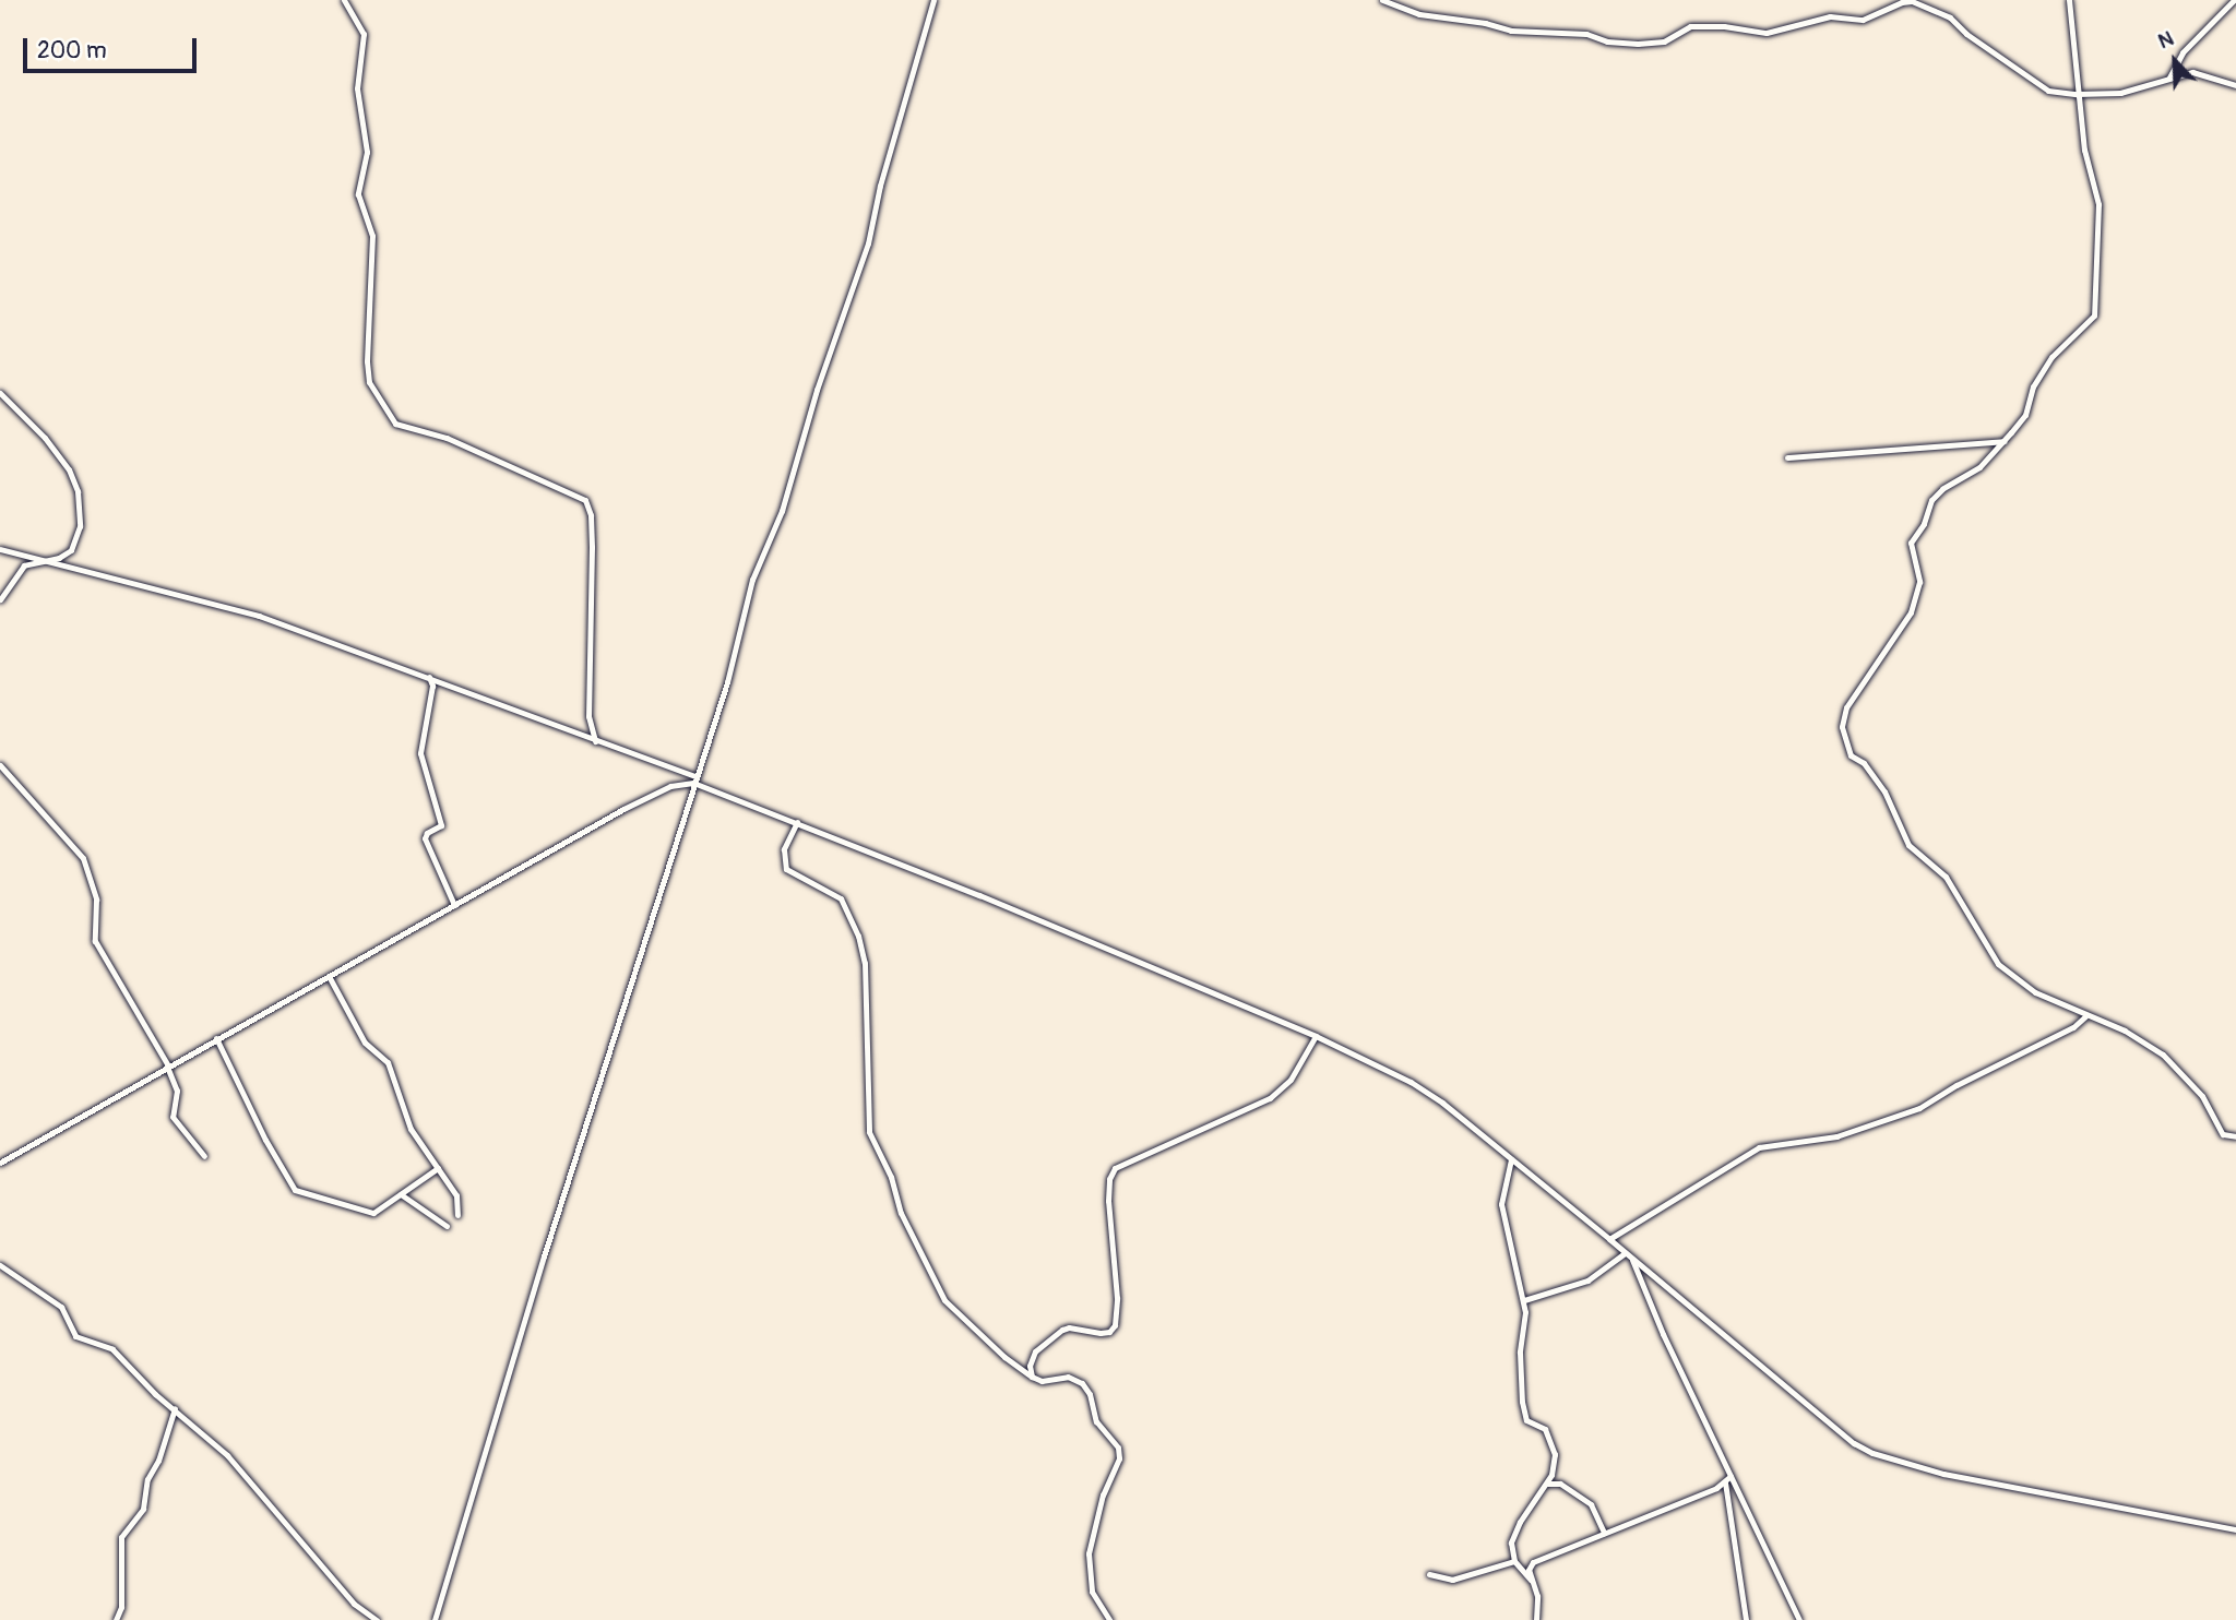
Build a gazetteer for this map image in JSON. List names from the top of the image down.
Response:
{
  "scale_bar": "200 m",
  "north": "top left"
}
